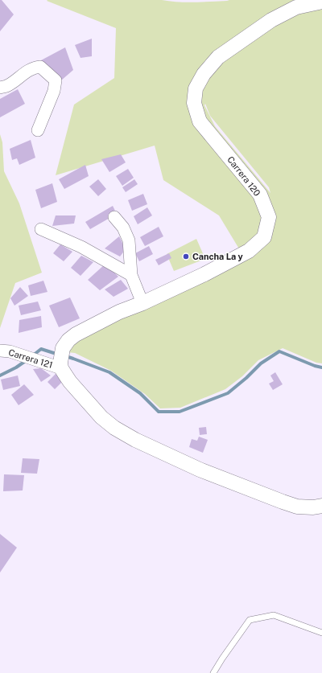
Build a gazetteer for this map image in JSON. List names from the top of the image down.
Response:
{
  "streets": {
    "street": ["Carrera 120", "Carrera 121"]
  },
  "crossings": [
    ["Carrera 120", "Carrera 121"]
  ],
  "places": ["Cancha La y"]
}
